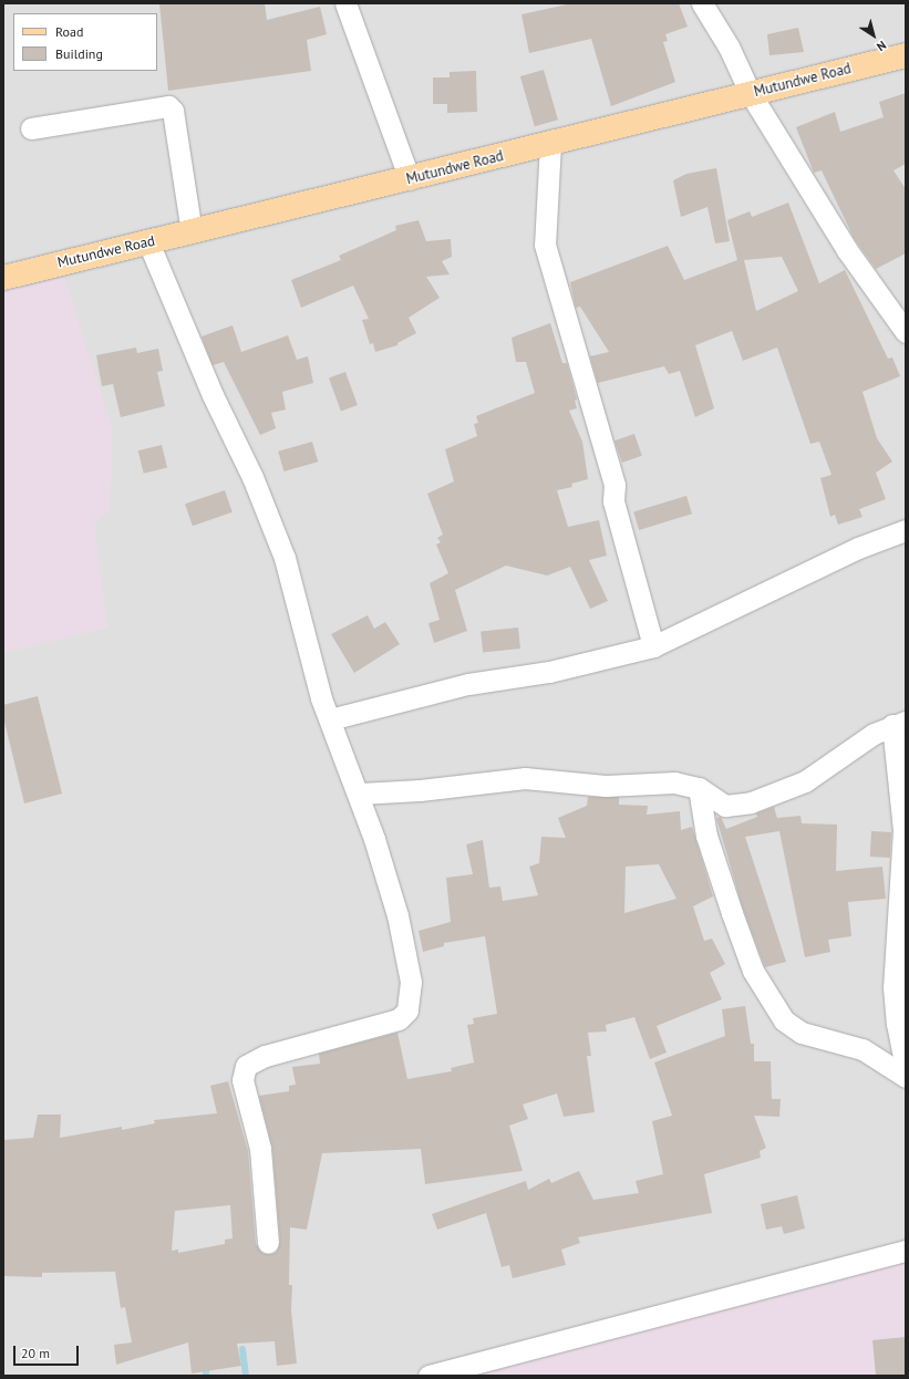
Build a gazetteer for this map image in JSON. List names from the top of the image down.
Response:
{
  "streets": {
    "main road": ["Mutundwe Road"]
  },
  "legend": ["Road", "Building"],
  "scale_bar": "20 m",
  "north": "bottom right"
}
